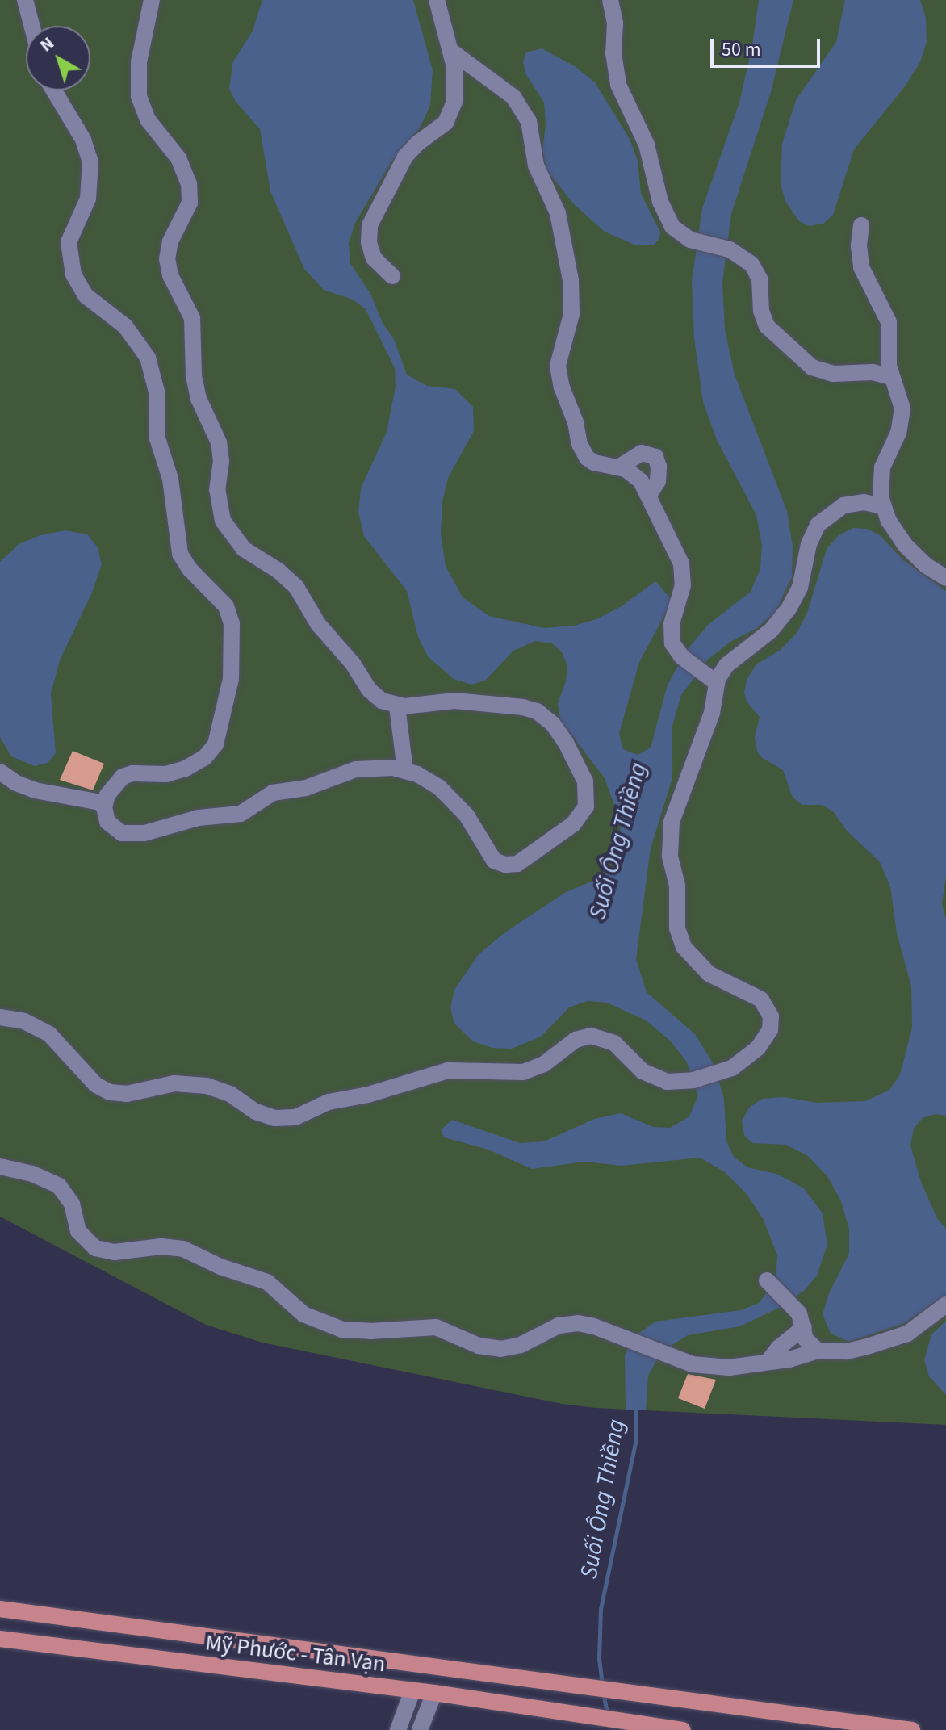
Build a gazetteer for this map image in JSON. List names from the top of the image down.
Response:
{
  "streets": {
    "main road": ["Mỹ Phước - Tân Vạn"]
  },
  "water": ["Suối Ông Thiềng"],
  "scale_bar": "50 m",
  "north": "top left"
}
